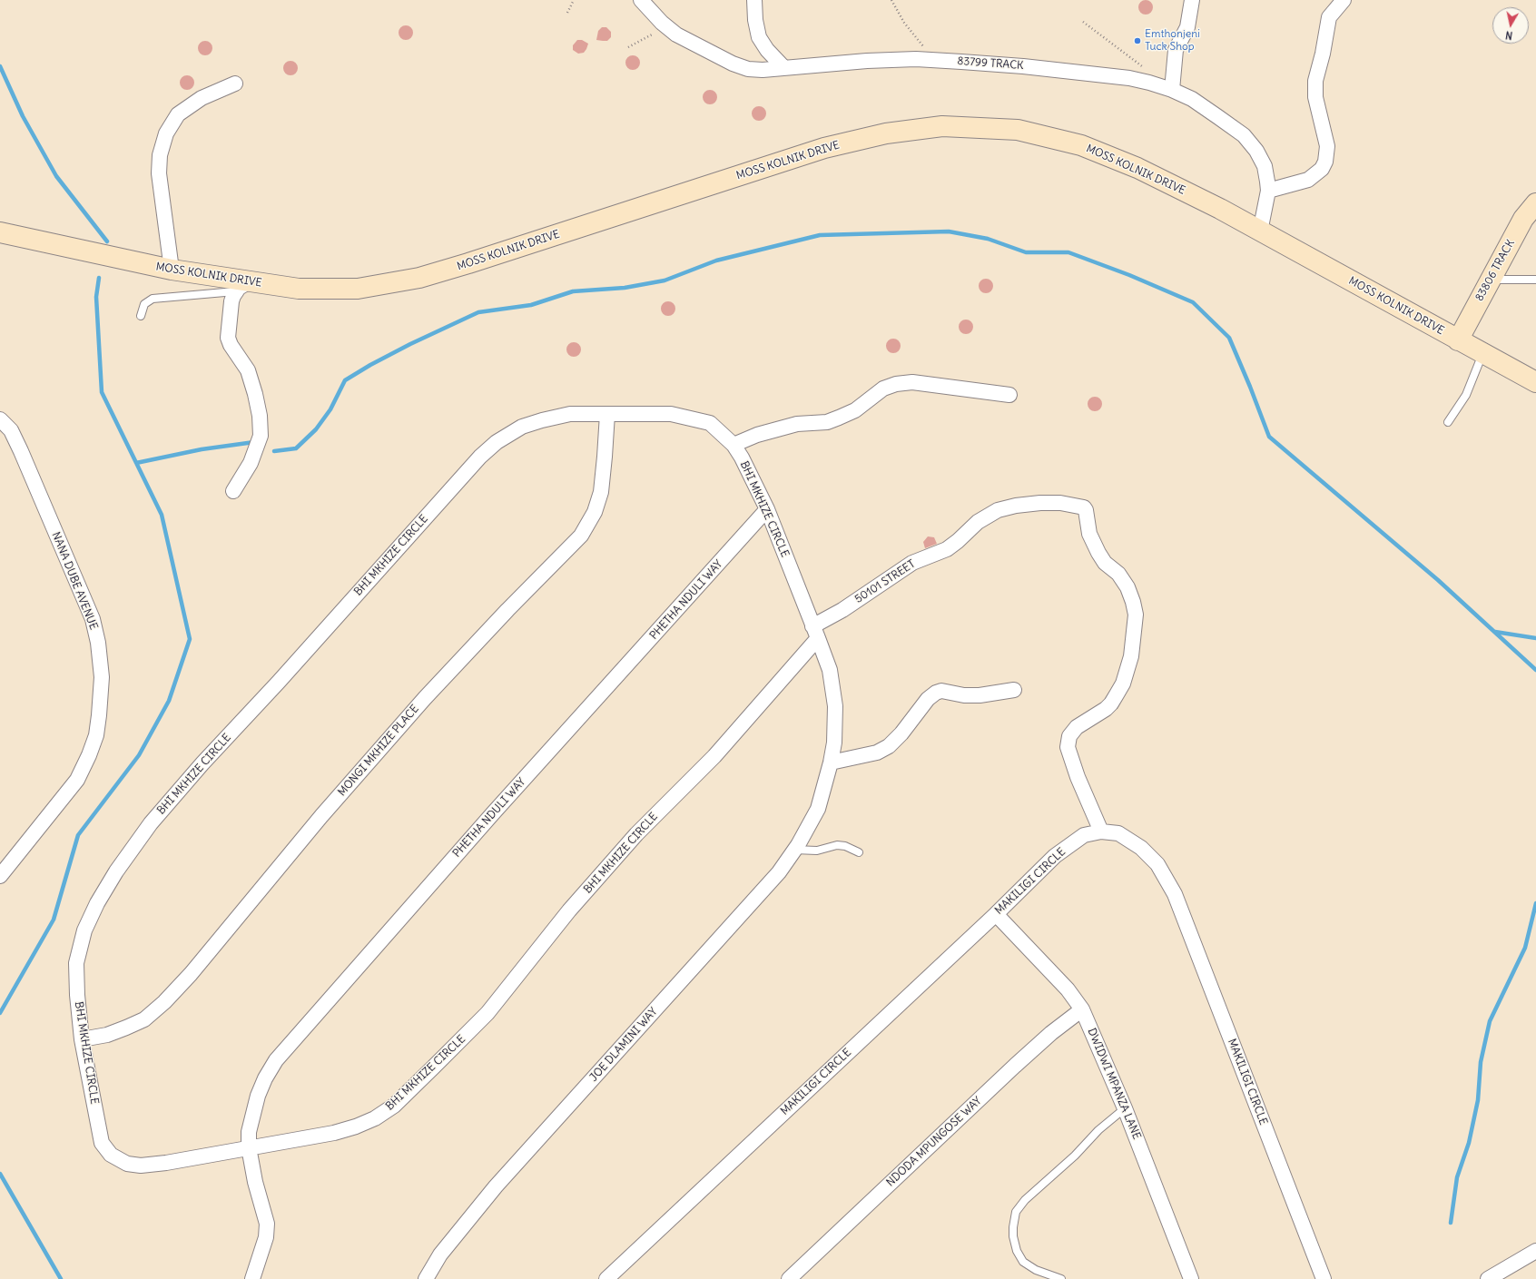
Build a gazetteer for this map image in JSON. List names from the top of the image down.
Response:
{
  "streets": {
    "main road": ["MOSS KOLNIK DRIVE", "83806 TRACK"],
    "street": [
      "83799 TRACK",
      "BHI MKHIZE CIRCLE",
      "NANA DUBE AVENUE",
      "50101 STREET",
      "PHETHA NDULI WAY",
      "MONGI MKHIZE PLACE",
      "MAKILIGI CIRCLE",
      "JOE DLAMINI WAY",
      "DWIDWI MPANZA LANE",
      "NDODA MPUNGOSE WAY"
    ]
  },
  "crossings": [
    ["83799 TRACK", "MOSS KOLNIK DRIVE"],
    ["MOSS KOLNIK DRIVE", "83806 TRACK"],
    ["BHI MKHIZE CIRCLE", "50101 STREET"],
    ["BHI MKHIZE CIRCLE", "PHETHA NDULI WAY"],
    ["BHI MKHIZE CIRCLE", "MONGI MKHIZE PLACE"],
    ["BHI MKHIZE CIRCLE", "JOE DLAMINI WAY"],
    ["50101 STREET", "MAKILIGI CIRCLE"],
    ["MAKILIGI CIRCLE", "DWIDWI MPANZA LANE"],
    ["DWIDWI MPANZA LANE", "NDODA MPUNGOSE WAY"]
  ],
  "places": ["Emthonjeni Tuck Shop"],
  "north": "bottom"
}
